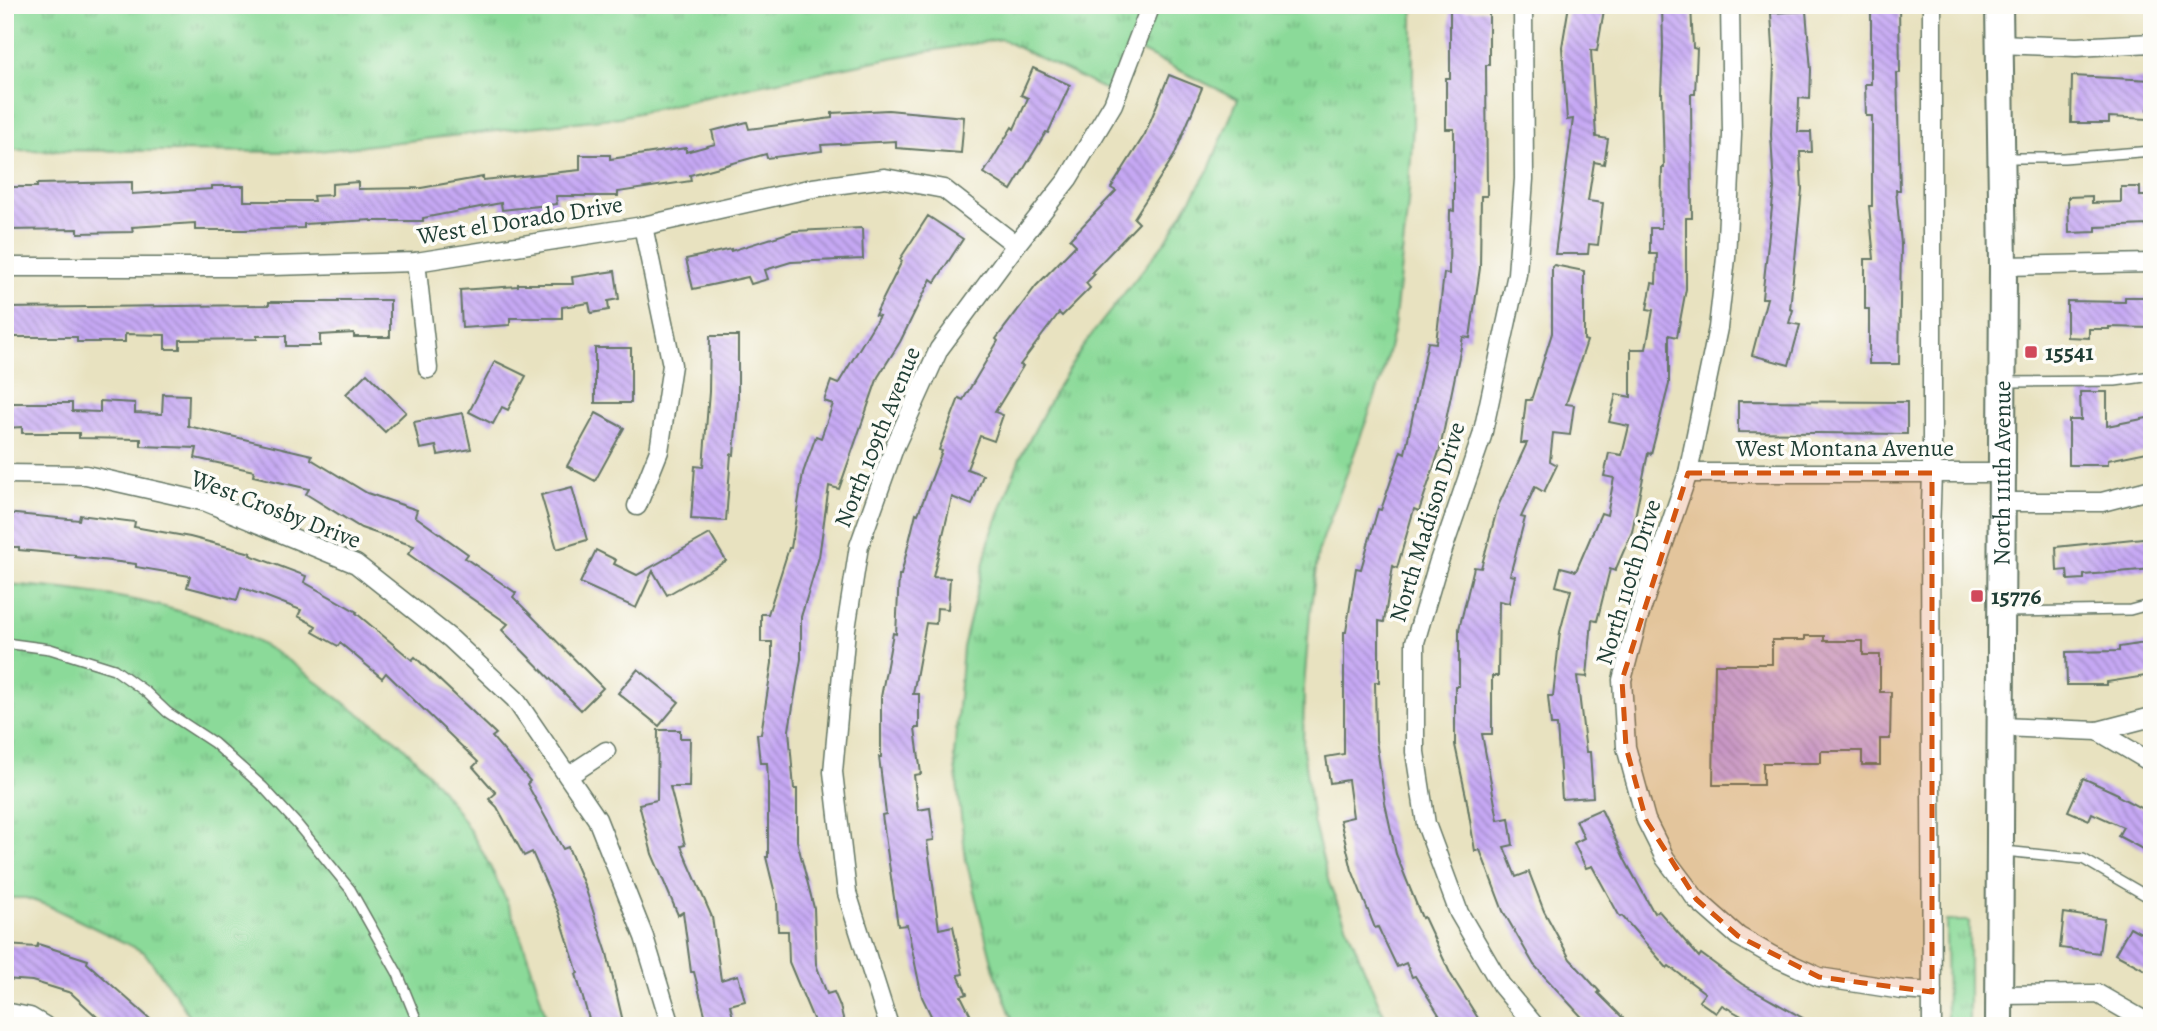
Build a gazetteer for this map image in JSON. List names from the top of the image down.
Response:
{
  "streets": {
    "street": [
      "West el Dorado Drive",
      "North 109th Avenue",
      "West Montana Avenue",
      "North 111th Avenue",
      "West Crosby Drive",
      "North Madison Drive",
      "North 110th Drive"
    ]
  },
  "crossings": [
    ["West el Dorado Drive", "North 109th Avenue"],
    ["West Montana Avenue", "North 111th Avenue"],
    ["West Montana Avenue", "North 110th Drive"]
  ],
  "places": {
    "transit": ["15541", "15776"]
  }
}
